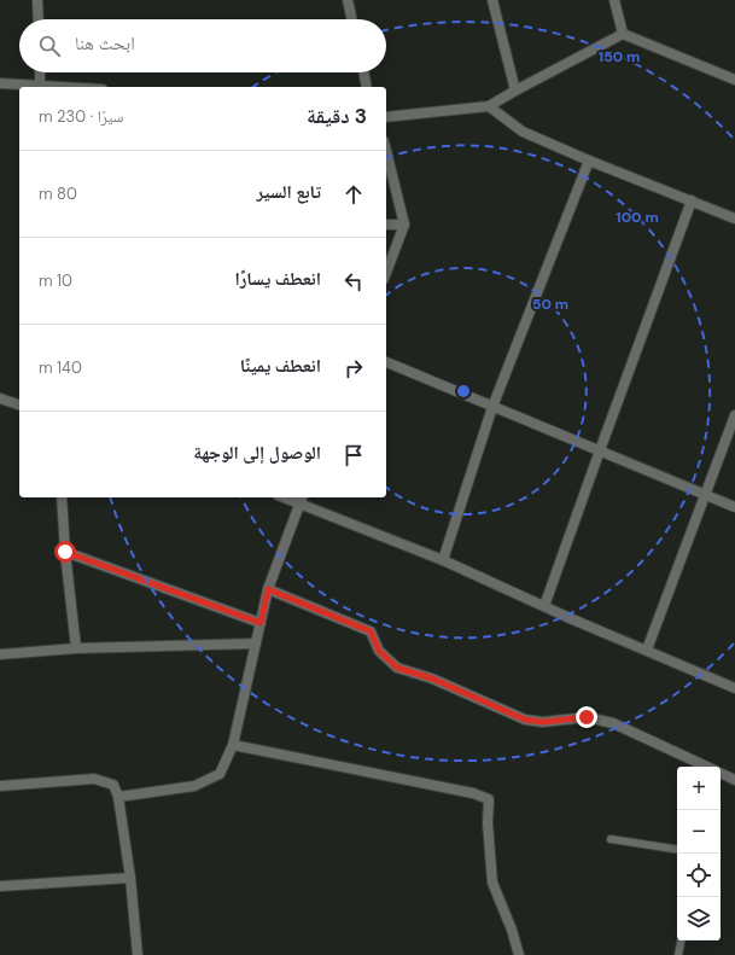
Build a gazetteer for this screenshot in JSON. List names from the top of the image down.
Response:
{
  "page": {
    "search": "ابحث هنا",
    "heading": ["3 دقيقة", "سيرًا · 230 m"],
    "list": [
      ["تابع السير", "80 m"],
      ["انعطف يسارًا", "10 m"],
      ["انعطف يمينًا", "140 m"],
      "الوصول إلى الوجهة"
    ],
    "map_buttons": ["+", "−"]
  },
  "rings": ["150 m", "100 m", "50 m"]
}
